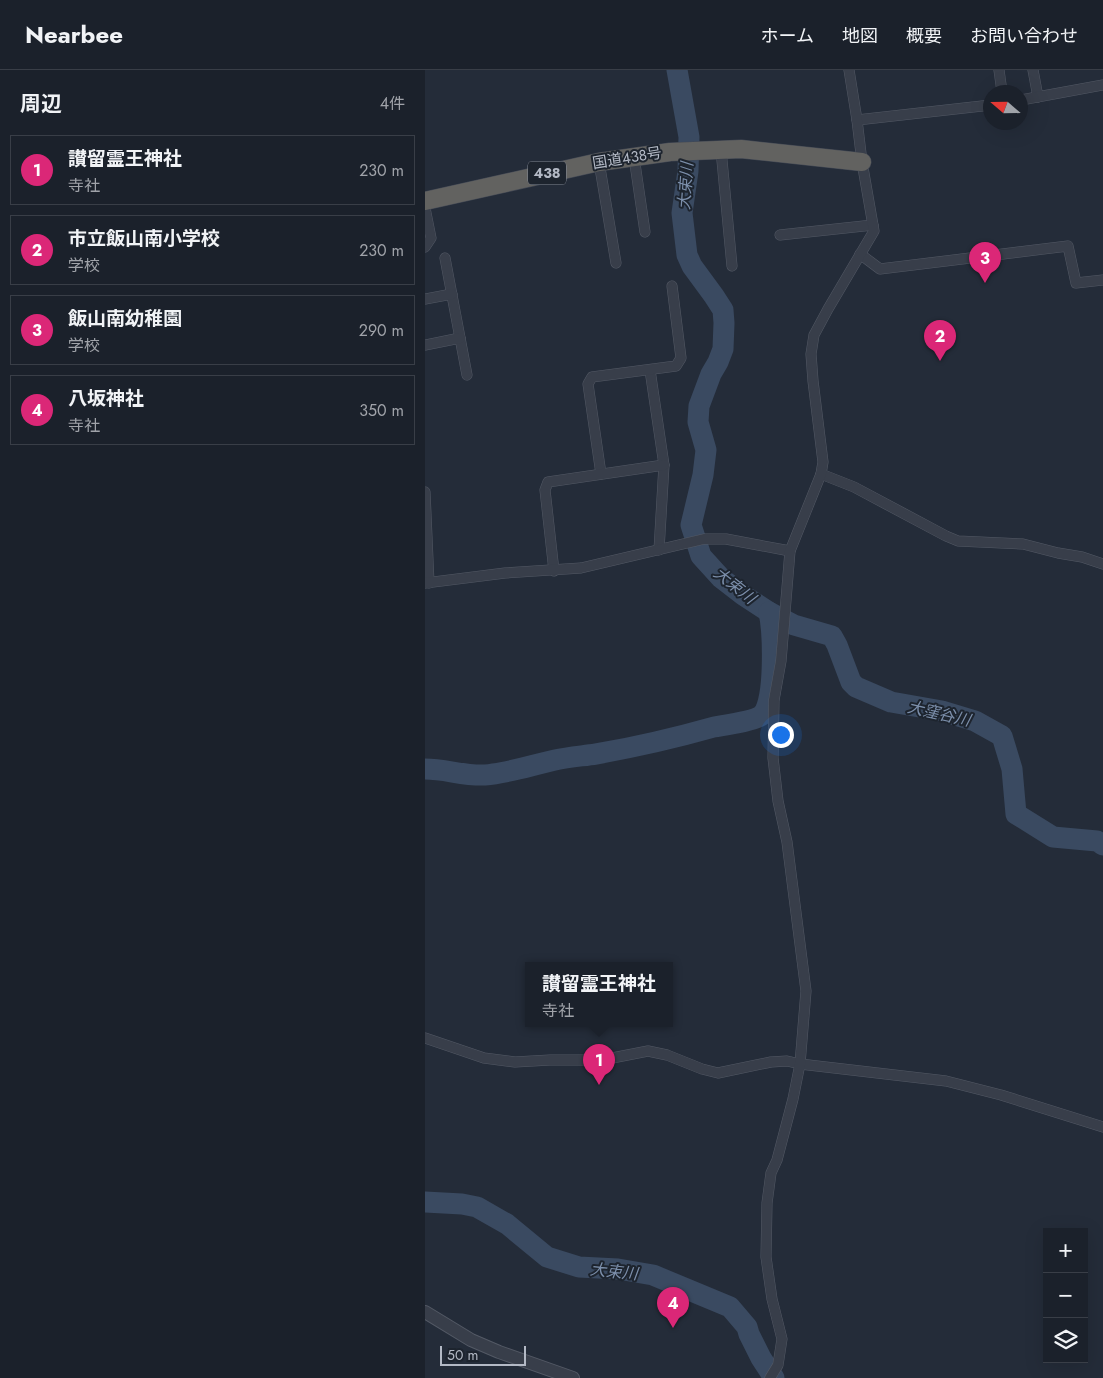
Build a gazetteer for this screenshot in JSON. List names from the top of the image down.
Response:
{
  "streets": {
    "highway": ["国道438号", "438"]
  },
  "water": ["大束川", "大窪谷川"],
  "scale_bar": "50 m",
  "north": "left",
  "page": {
    "header": "Nearbee",
    "nav": [
      "ホーム",
      "地図",
      "概要",
      "お問い合わせ"
    ],
    "heading": ["周辺", "4件"],
    "list": [
      {
        "mark": "1",
        "name": "讃留霊王神社",
        "note": "寺社",
        "value": "230 m"
      },
      {
        "mark": "2",
        "name": "市立飯山南小学校",
        "note": "学校",
        "value": "230 m"
      },
      {
        "mark": "3",
        "name": "飯山南幼稚園",
        "note": "学校",
        "value": "290 m"
      },
      {
        "mark": "4",
        "name": "八坂神社",
        "note": "寺社",
        "value": "350 m"
      }
    ],
    "pins": [
      "3",
      "2",
      "1",
      "4"
    ],
    "popup": ["讃留霊王神社", "寺社"],
    "map_buttons": ["+", "−"],
    "scale": "50 m"
  }
}
